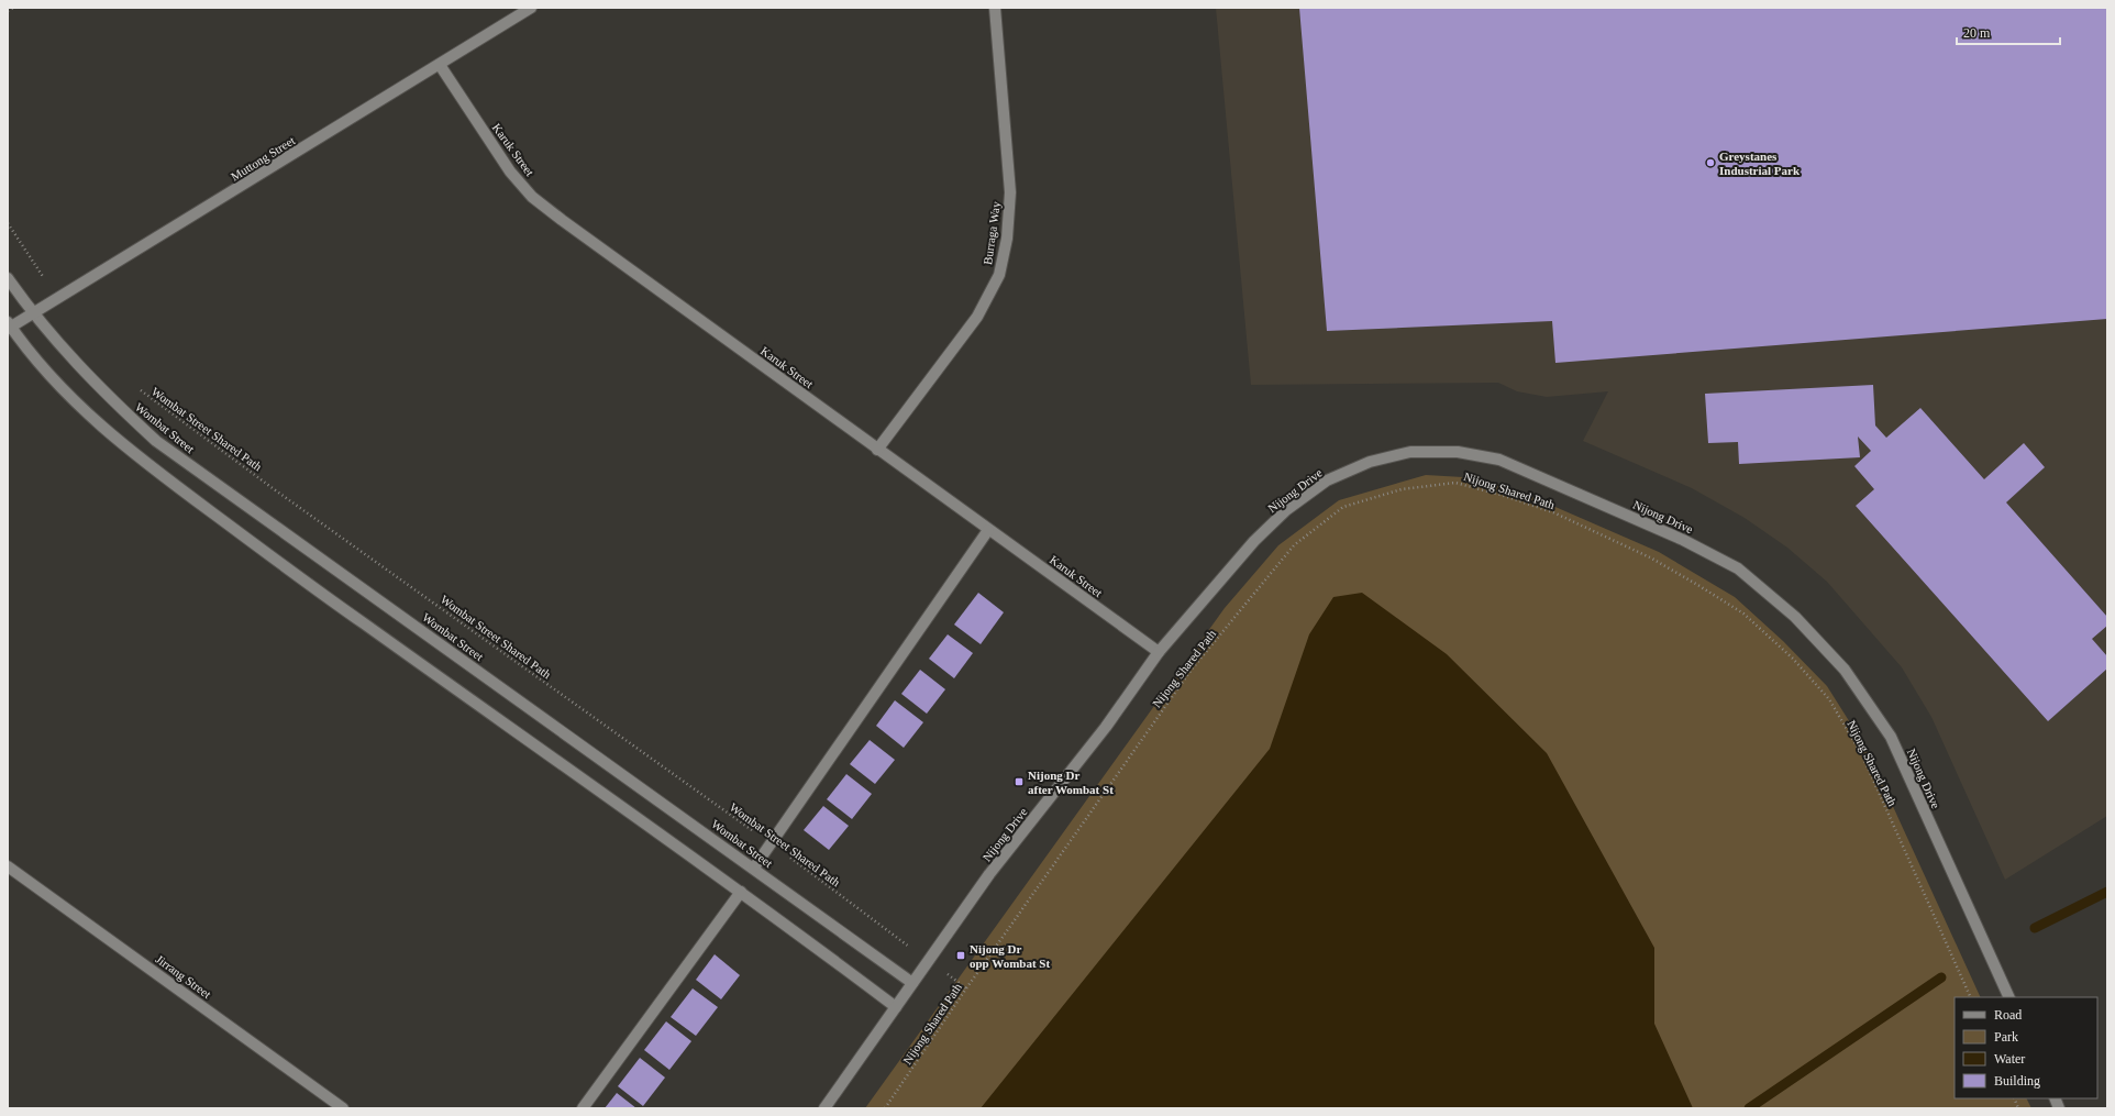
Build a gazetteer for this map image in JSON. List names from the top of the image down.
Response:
{
  "streets": {
    "street": [
      "Karuk Street",
      "Muttong Street",
      "Burraga Way",
      "Wombat Street",
      "Nijong Drive",
      "Jirrang Street"
    ],
    "path": ["Wombat Street Shared Path", "Nijong Shared Path"]
  },
  "crossings": [
    ["Karuk Street", "Muttong Street"],
    ["Karuk Street", "Burraga Way"],
    ["Karuk Street", "Nijong Drive"],
    ["Muttong Street", "Wombat Street"],
    ["Wombat Street", "Nijong Drive"]
  ],
  "places": {
    "other": ["Greystanes Industrial Park"],
    "transit": ["Nijong Dr after Wombat St", "Nijong Dr opp Wombat St"]
  },
  "legend": [
    "Road",
    "Park",
    "Water",
    "Building"
  ],
  "scale_bar": "20 m"
}
